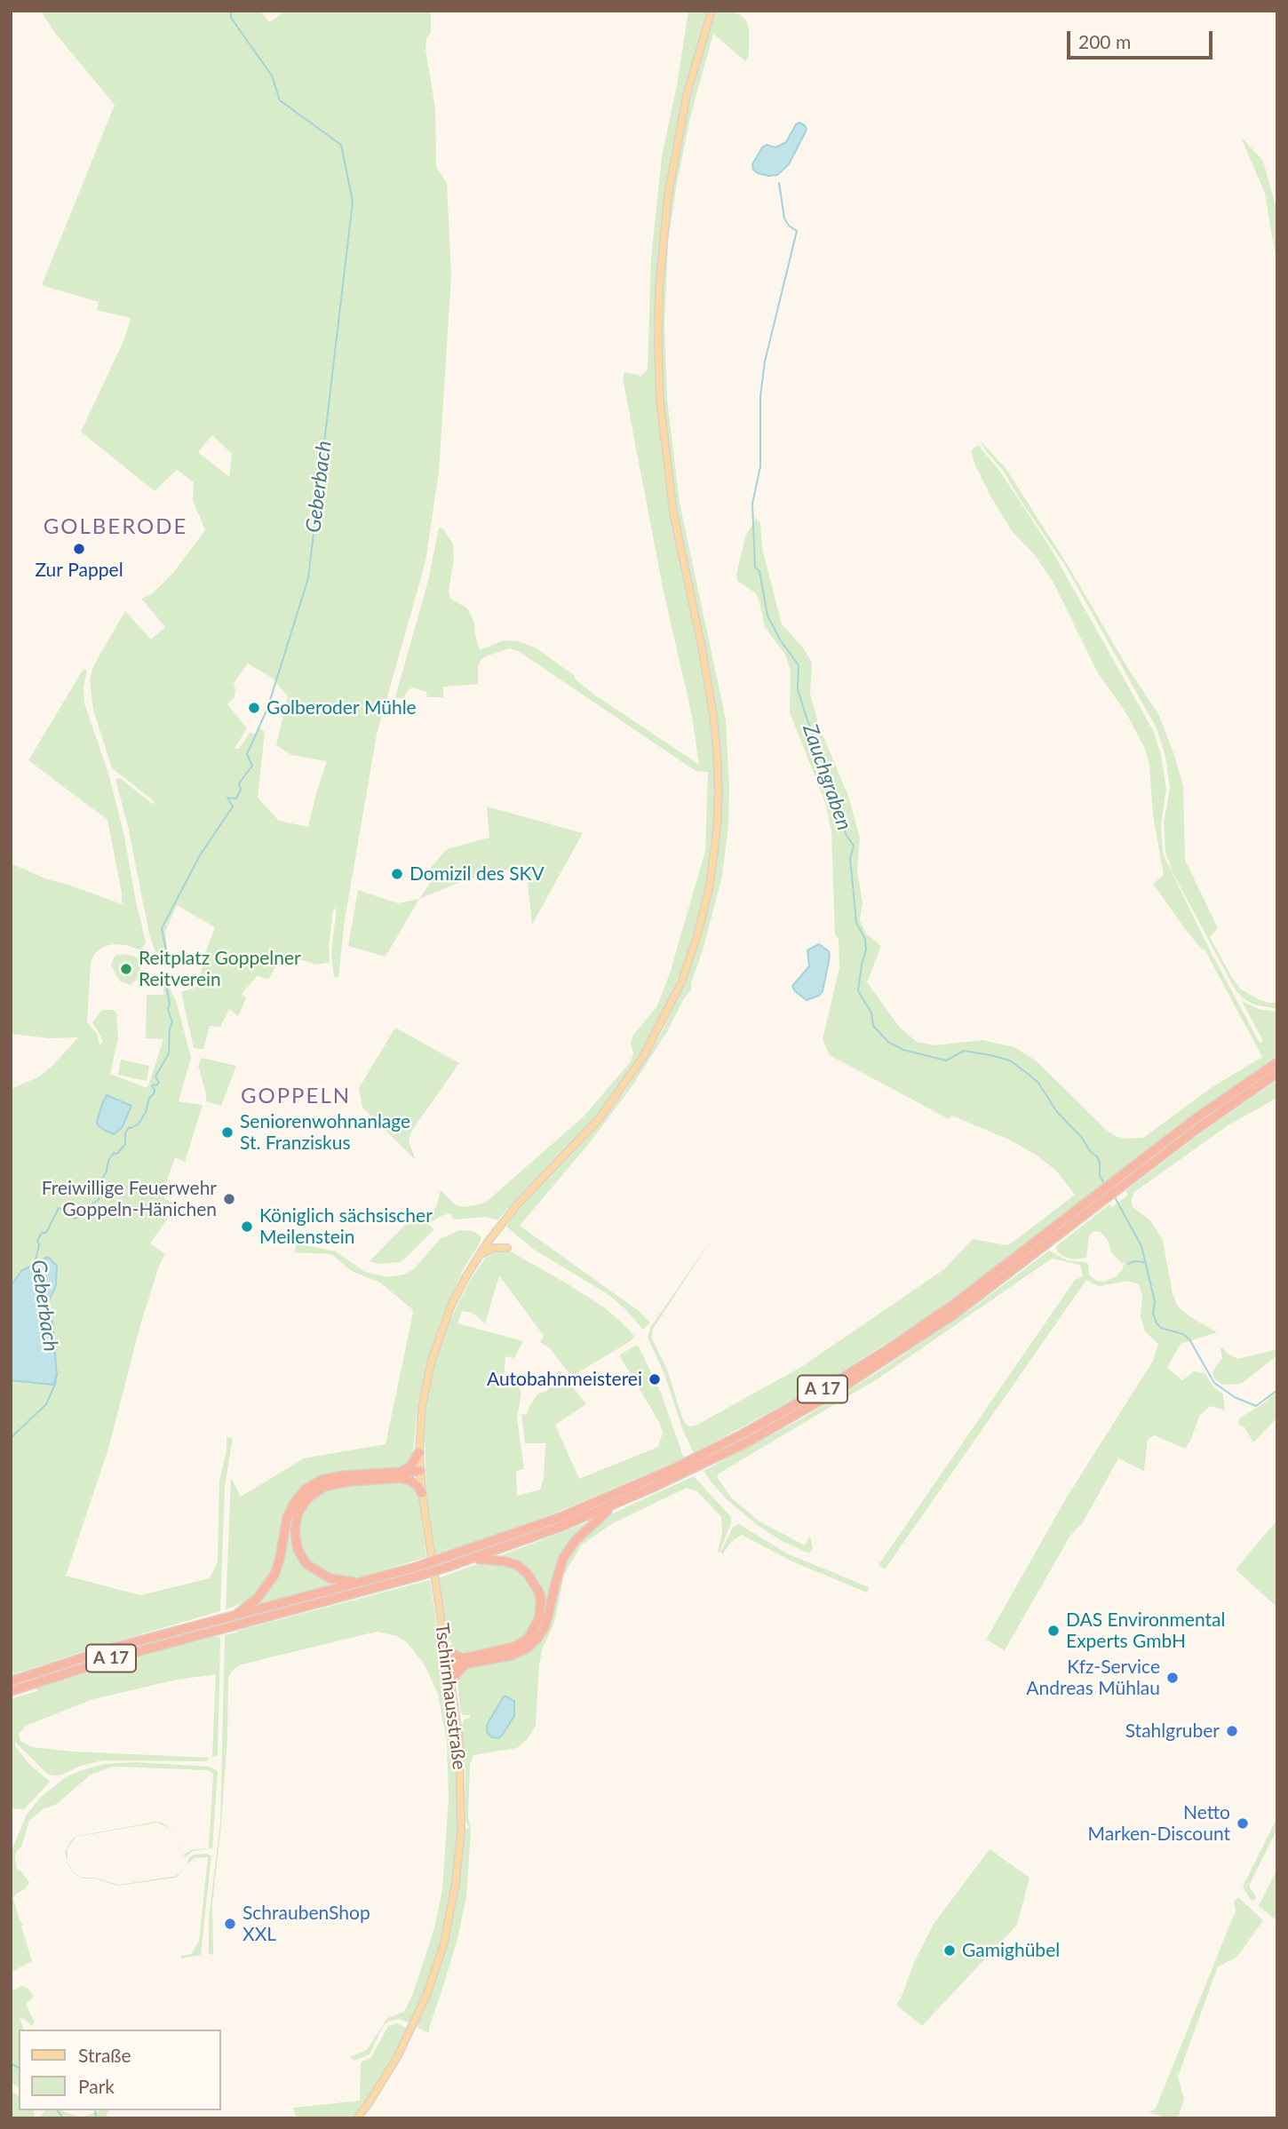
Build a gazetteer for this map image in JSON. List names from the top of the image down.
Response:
{
  "streets": {
    "highway": ["A 17"],
    "main road": ["Tschirnhausstraße"]
  },
  "districts": ["GOLBERODE", "GOPPELN"],
  "water": ["Geberbach", "Zauchgraben"],
  "places": [
    "Zur Pappel",
    "Golberoder Mühle",
    "Domizil des SKV",
    "Reitplatz Goppelner Reitverein",
    "Seniorenwohnanlage St. Franziskus",
    "Freiwillige Feuerwehr Goppeln-Hänichen",
    "Königlich sächsischer Meilenstein",
    "Autobahnmeisterei",
    "DAS Environmental Experts GmbH",
    "Kfz-Service Andreas Mühlau",
    "Stahlgruber",
    "Netto Marken-Discount",
    "SchraubenShop XXL",
    "Gamighübel"
  ],
  "legend": ["Straße", "Park"],
  "scale_bar": "200 m"
}
